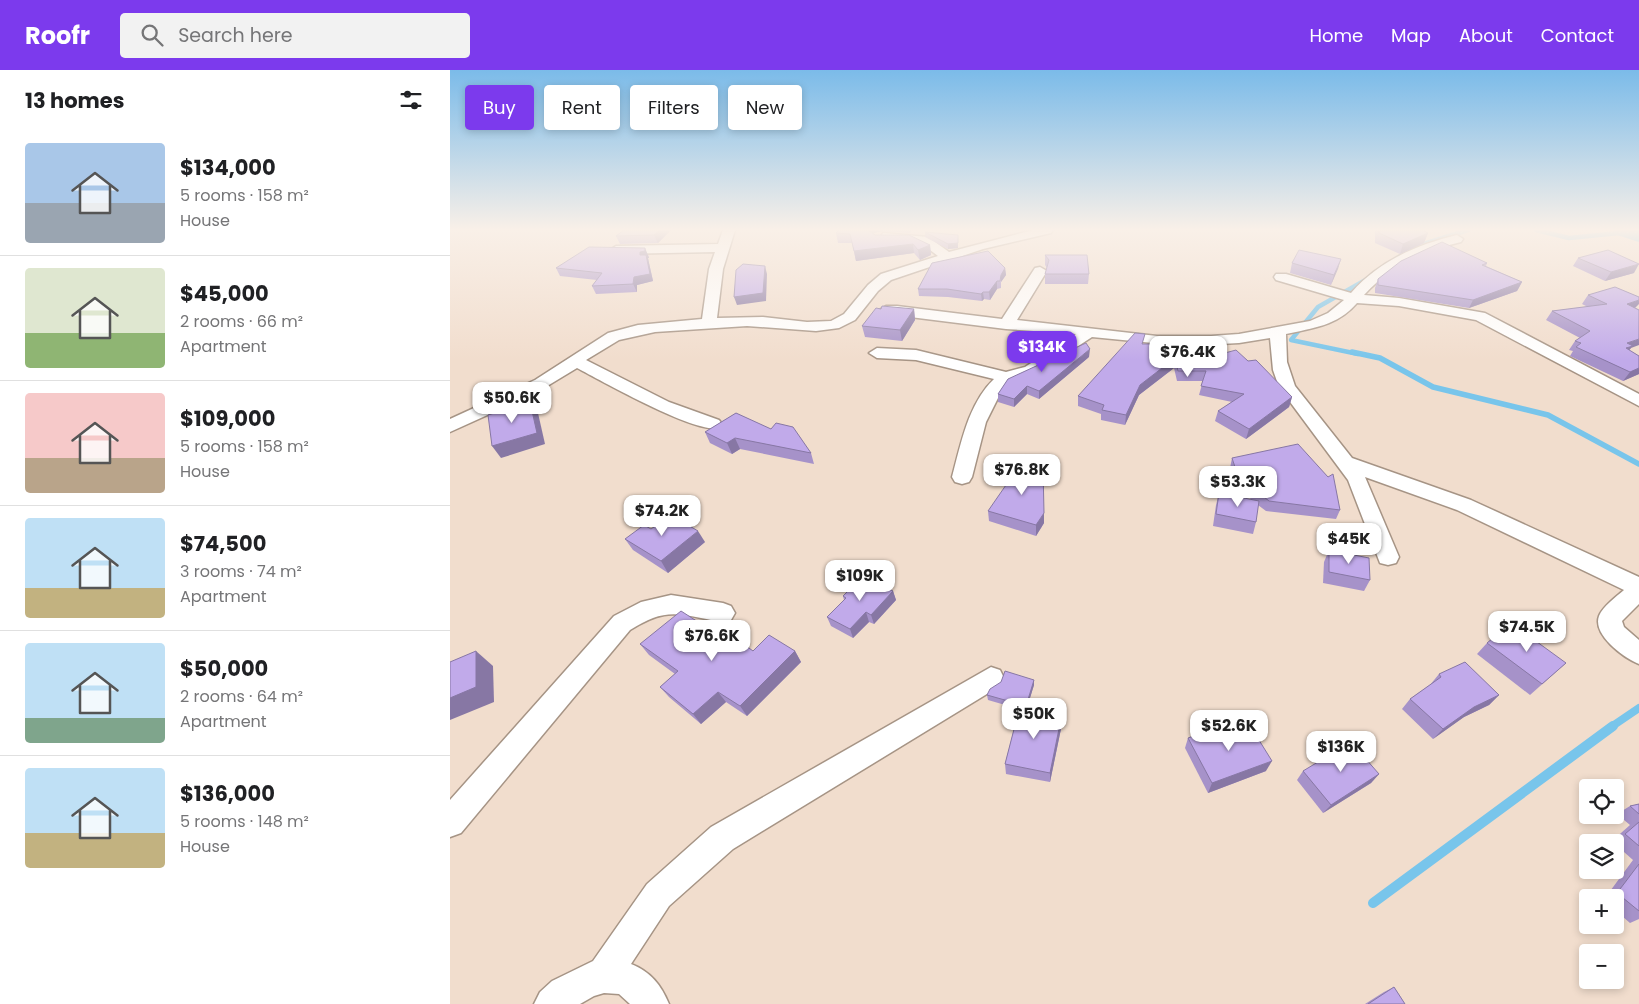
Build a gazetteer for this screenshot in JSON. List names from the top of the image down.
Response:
{
  "page": {
    "header": "Roofr",
    "search": "Search here",
    "nav": [
      "Home",
      "Map",
      "About",
      "Contact"
    ],
    "heading": "13 homes",
    "chip": [
      "Buy",
      "Rent",
      "Filters",
      "New"
    ],
    "list": [
      {
        "name": "$134,000",
        "note": "5 rooms · 158 m² · House"
      },
      {
        "name": "$45,000",
        "note": "2 rooms · 66 m² · Apartment"
      },
      {
        "name": "$109,000",
        "note": "5 rooms · 158 m² · House"
      },
      {
        "name": "$74,500",
        "note": "3 rooms · 74 m² · Apartment"
      },
      {
        "name": "$50,000",
        "note": "2 rooms · 64 m² · Apartment"
      },
      {
        "name": "$136,000",
        "note": "5 rooms · 148 m² · House"
      }
    ],
    "price": [
      "$134K",
      "$76.4K",
      "$50.6K",
      "$76.8K",
      "$53.3K",
      "$74.2K",
      "$45K",
      "$109K",
      "$74.5K",
      "$76.6K",
      "$50K",
      "$52.6K",
      "$136K"
    ],
    "map_buttons": ["+", "−"]
  }
}
